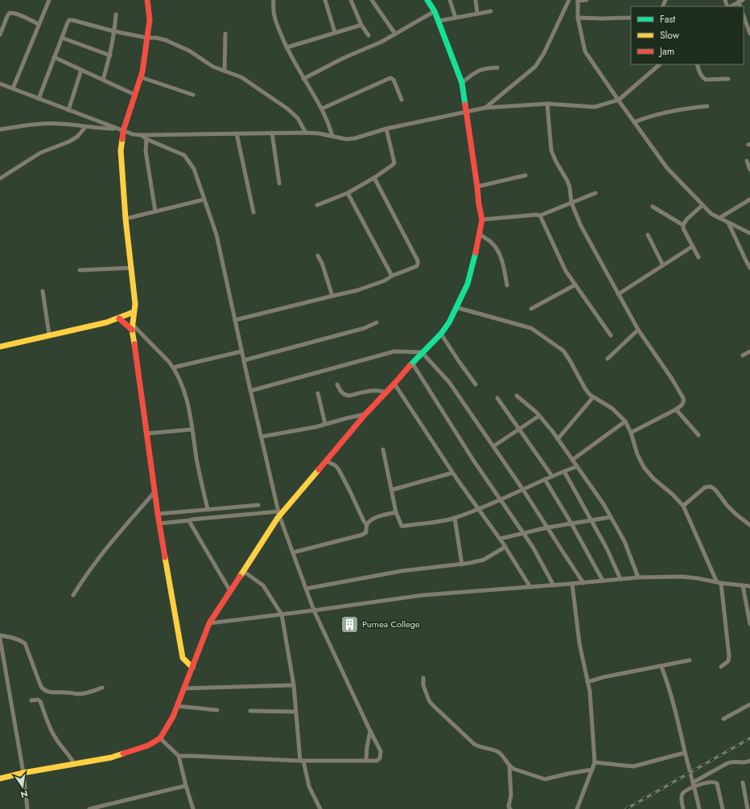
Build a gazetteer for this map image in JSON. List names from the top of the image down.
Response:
{
  "places": {
    "building": ["Purnea College"]
  },
  "legend": ["Fast", "Slow", "Jam"],
  "north": "bottom"
}
